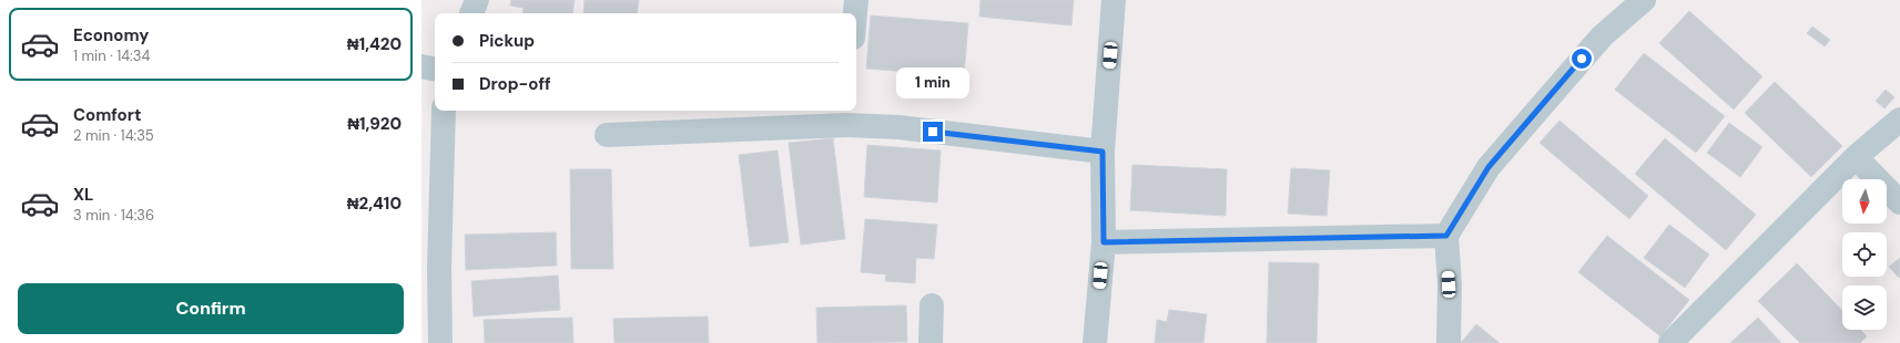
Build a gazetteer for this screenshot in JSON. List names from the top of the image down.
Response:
{
  "north": "bottom",
  "page": {
    "list": [
      {
        "name": "Economy",
        "note": "1 min · 14:34",
        "value": "₦1,420"
      },
      {
        "name": "Comfort",
        "note": "2 min · 14:35",
        "value": "₦1,920"
      },
      {
        "name": "XL",
        "note": "3 min · 14:36",
        "value": "₦2,410"
      }
    ],
    "banner": ["Pickup", "Drop-off"],
    "bubble": "1 min",
    "buttons": "Confirm"
  }
}
